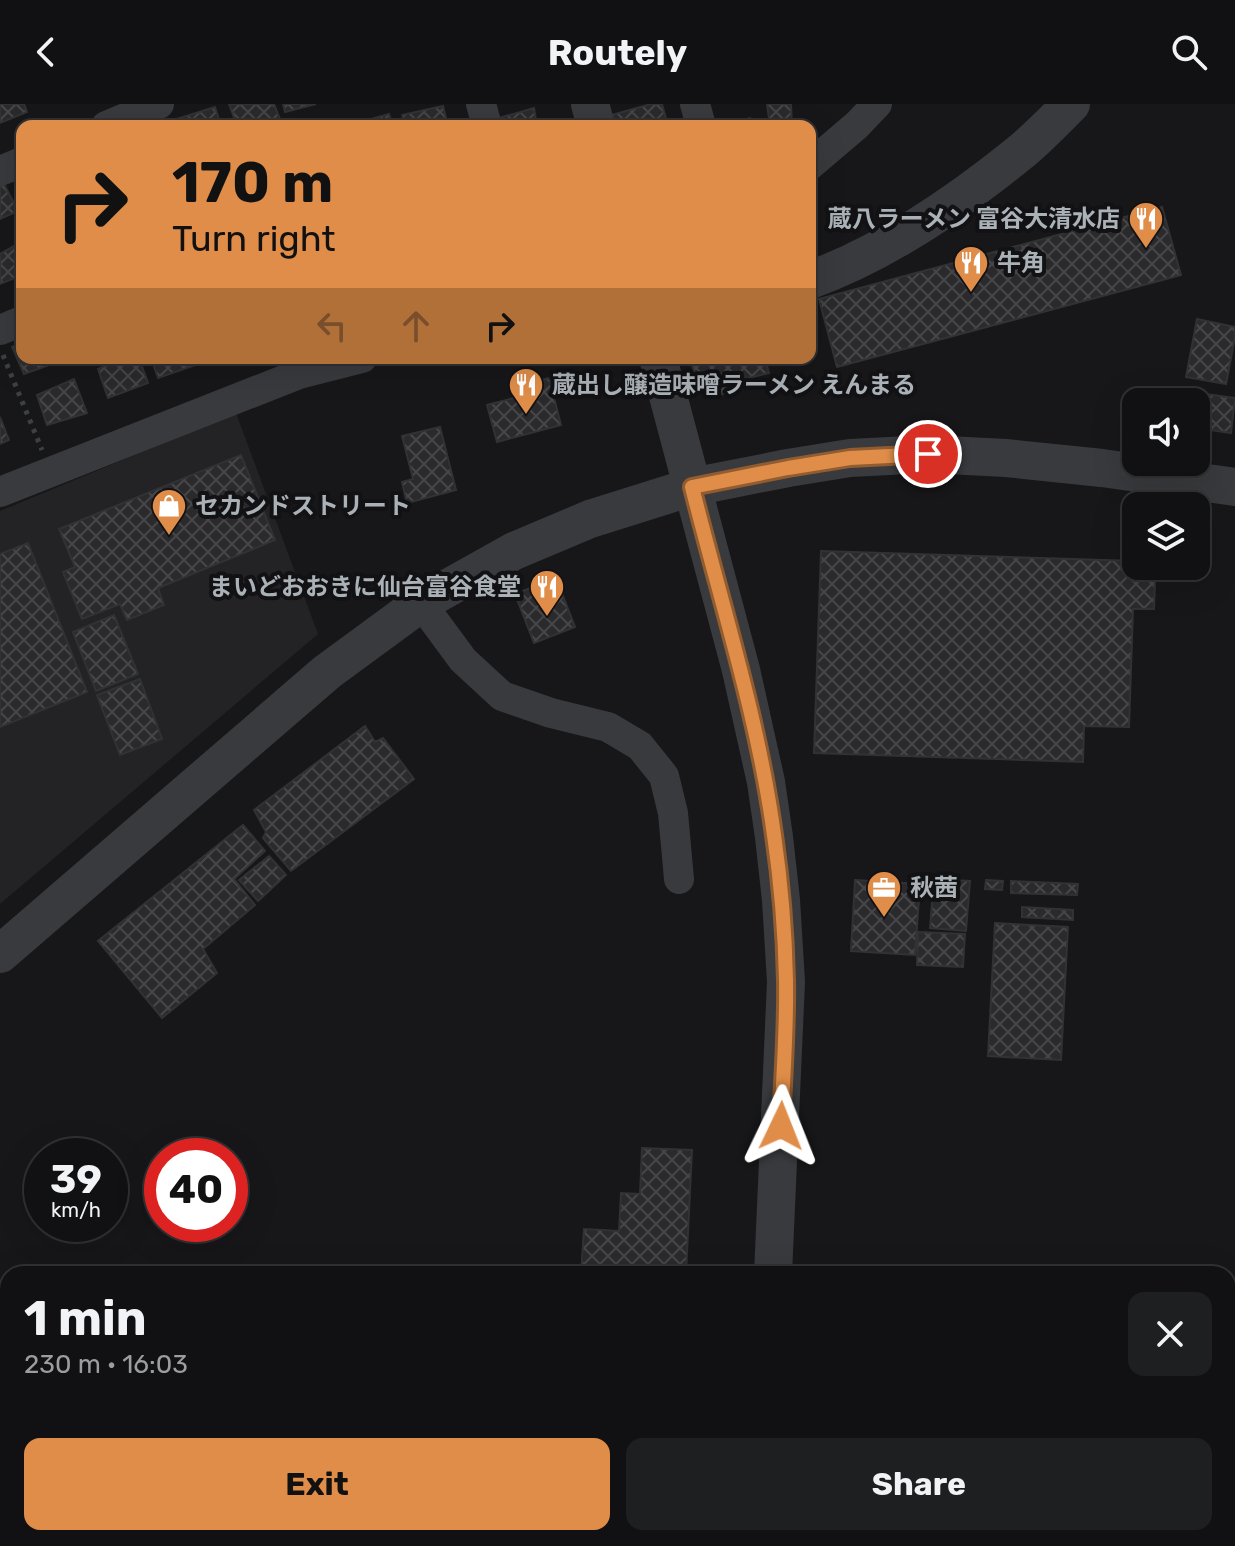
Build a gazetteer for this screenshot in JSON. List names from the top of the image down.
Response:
{
  "places": {
    "restaurant": [
      "蔵八ラーメン 富谷大清水店",
      "牛角",
      "蔵出し醸造味噌ラーメン えんまる",
      "まいどおおきに仙台富谷食堂"
    ],
    "shop": ["セカンドストリート"],
    "office": ["秋茜"]
  },
  "page": {
    "header": "Routely",
    "turn": ["170 m", "Turn right"],
    "speed": "39 km/h",
    "limit": "40",
    "heading": ["1 min", "230 m · 16:03"],
    "buttons": ["Exit", "Share"]
  }
}
